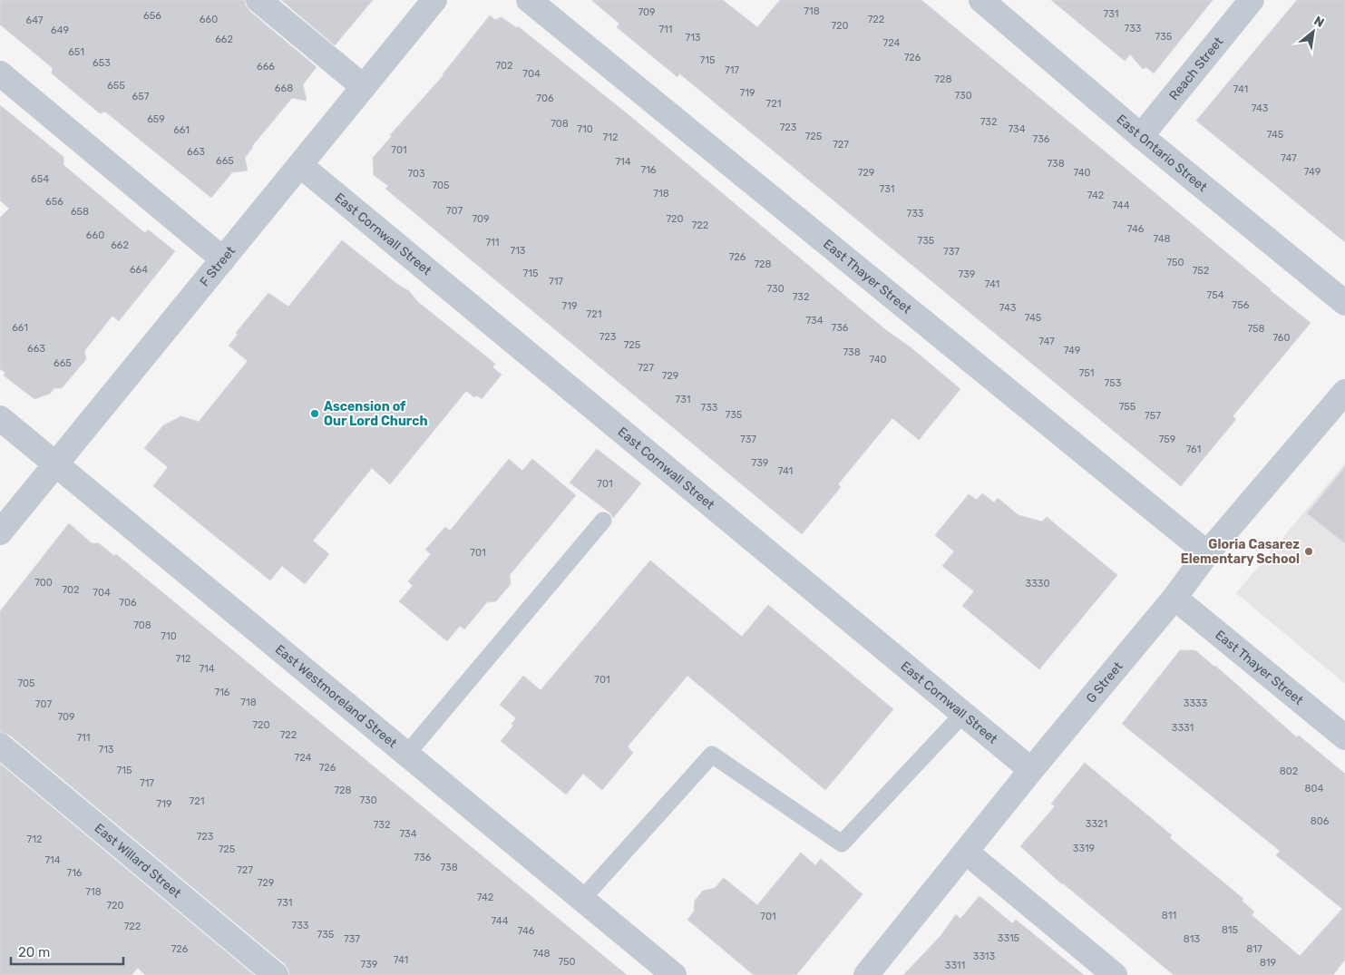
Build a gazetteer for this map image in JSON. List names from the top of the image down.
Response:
{
  "streets": {
    "street": [
      "Reach Street",
      "East Ontario Street",
      "East Cornwall Street",
      "F Street",
      "East Thayer Street",
      "G Street",
      "East Westmoreland Street",
      "East Willard Street"
    ]
  },
  "crossings": [
    ["Reach Street", "East Ontario Street"],
    ["East Cornwall Street", "F Street"],
    ["East Cornwall Street", "G Street"],
    ["F Street", "East Westmoreland Street"],
    ["East Thayer Street", "G Street"]
  ],
  "places": ["Ascension of Our Lord Church", "Gloria Casarez Elementary School"],
  "house_numbers": [
    "718",
    "709",
    "731",
    "656",
    "660",
    "722",
    "647",
    "720",
    "733",
    "711",
    "649",
    "735",
    "713",
    "662",
    "724",
    "651",
    "726",
    "715",
    "653",
    "702",
    "666",
    "717",
    "704",
    "728",
    "655",
    "668",
    "741",
    "719",
    "730",
    "657",
    "706",
    "721",
    "743",
    "659",
    "732",
    "708",
    "723",
    "710",
    "734",
    "661",
    "745",
    "725",
    "712",
    "736",
    "727",
    "701",
    "663",
    "747",
    "665",
    "714",
    "738",
    "716",
    "749",
    "729",
    "740",
    "703",
    "654",
    "705",
    "731",
    "718",
    "742",
    "656",
    "744",
    "707",
    "658",
    "733",
    "709",
    "720",
    "722",
    "746",
    "660",
    "748",
    "735",
    "711",
    "662",
    "713",
    "737",
    "726",
    "750",
    "728",
    "664",
    "752",
    "715",
    "739",
    "717",
    "741",
    "730",
    "754",
    "732",
    "756",
    "719",
    "743",
    "721",
    "745",
    "734",
    "661",
    "736",
    "758",
    "723",
    "760",
    "747",
    "725",
    "663",
    "749",
    "738",
    "740",
    "665",
    "727",
    "751",
    "729",
    "753",
    "731",
    "755",
    "733",
    "735",
    "757",
    "737",
    "759",
    "761",
    "739",
    "741",
    "701",
    "701",
    "700",
    "3330",
    "702",
    "704",
    "706",
    "708",
    "710",
    "712",
    "714",
    "701",
    "705",
    "716",
    "718",
    "3333",
    "707",
    "709",
    "720",
    "3331",
    "722",
    "711",
    "713",
    "724",
    "726",
    "715",
    "802",
    "717",
    "804",
    "728",
    "730",
    "721",
    "719",
    "806",
    "3321",
    "732",
    "734",
    "723",
    "712",
    "3319",
    "725",
    "736",
    "714",
    "738",
    "727",
    "716",
    "729",
    "718",
    "742",
    "731",
    "720",
    "811",
    "701",
    "744",
    "733",
    "722",
    "815",
    "746",
    "735",
    "3315",
    "737",
    "813",
    "726",
    "817",
    "748",
    "3313",
    "741",
    "750",
    "819",
    "739",
    "3311"
  ],
  "scale_bar": "20 m",
  "north": "top right"
}
